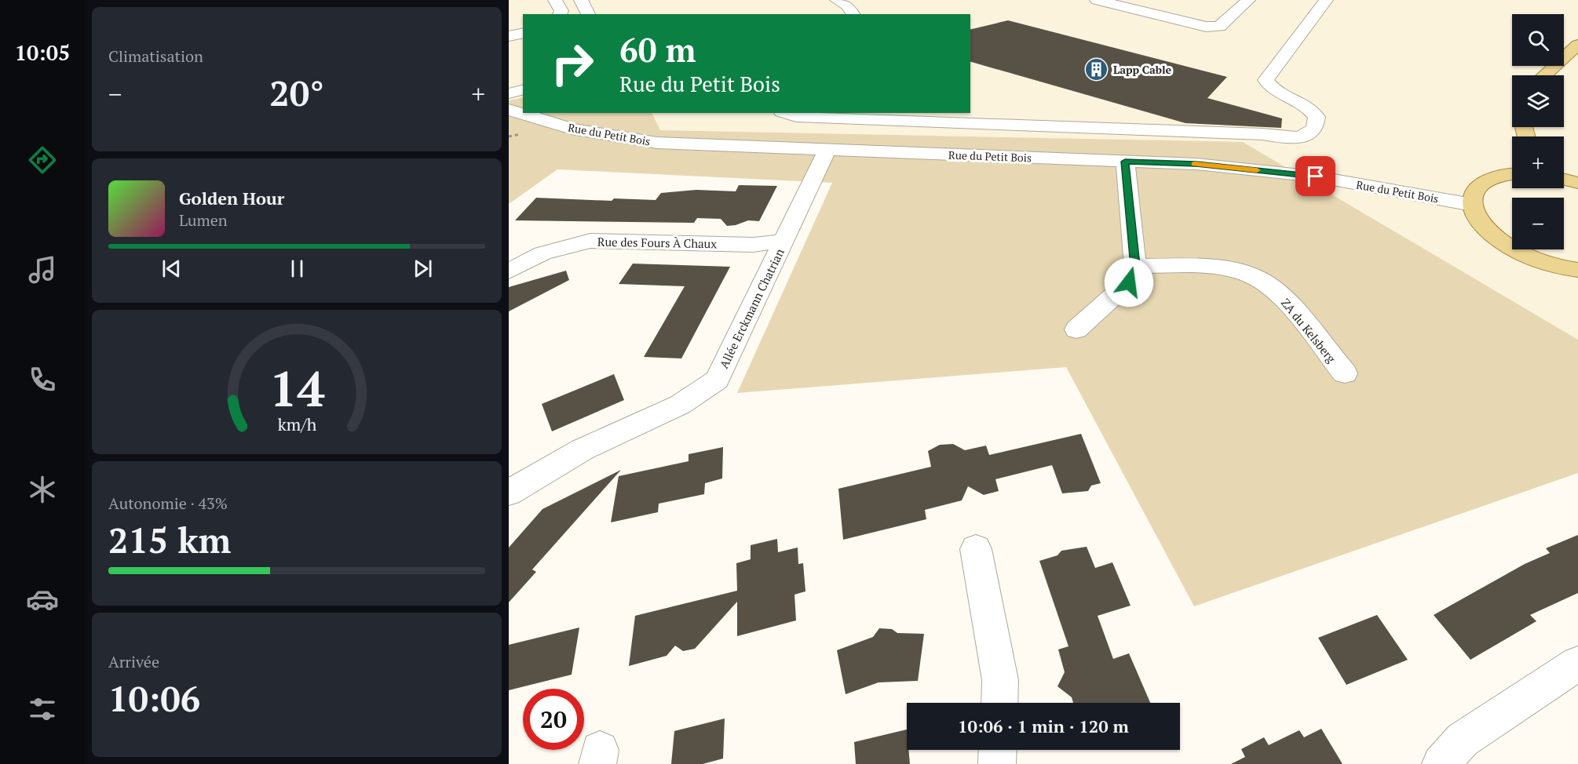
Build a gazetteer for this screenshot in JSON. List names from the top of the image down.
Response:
{
  "streets": {
    "street": [
      "Rue du Petit Bois",
      "Rue des Fours À Chaux",
      "Allée Erckmann Chatrian",
      "ZA du Kelsberg"
    ]
  },
  "crossings": [
    ["Rue du Petit Bois", "Allée Erckmann Chatrian"],
    ["Rue des Fours À Chaux", "Allée Erckmann Chatrian"]
  ],
  "places": {
    "building": ["Lapp Cable"]
  },
  "page": {
    "tabs": "10:05",
    "tile": [
      "Climatisation",
      ["Autonomie · 43%", "215 km"],
      ["Arrivée", "10:06"]
    ],
    "map_buttons": ["+", "−"],
    "turn": ["60 m", "Rue du Petit Bois"],
    "heat": ["−", "20°", "+"],
    "song": ["Golden Hour", "Lumen"],
    "limit": "20",
    "trip": "10:06 · 1 min · 120 m",
    "gauge": ["14", "km/h"]
  }
}
